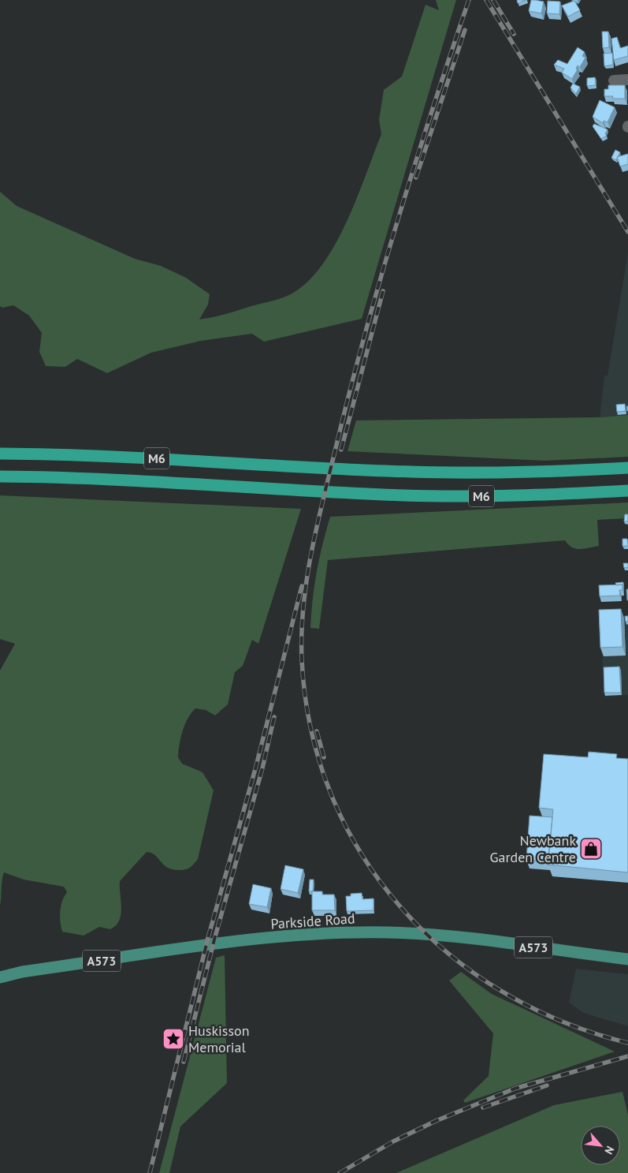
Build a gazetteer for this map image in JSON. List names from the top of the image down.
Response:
{
  "streets": {
    "highway": ["M6"],
    "main road": ["Parkside Road", "A573"]
  },
  "places": {
    "shop": ["Newbank Garden Centre"],
    "place": ["Huskisson Memorial"]
  },
  "north": "bottom right"
}
